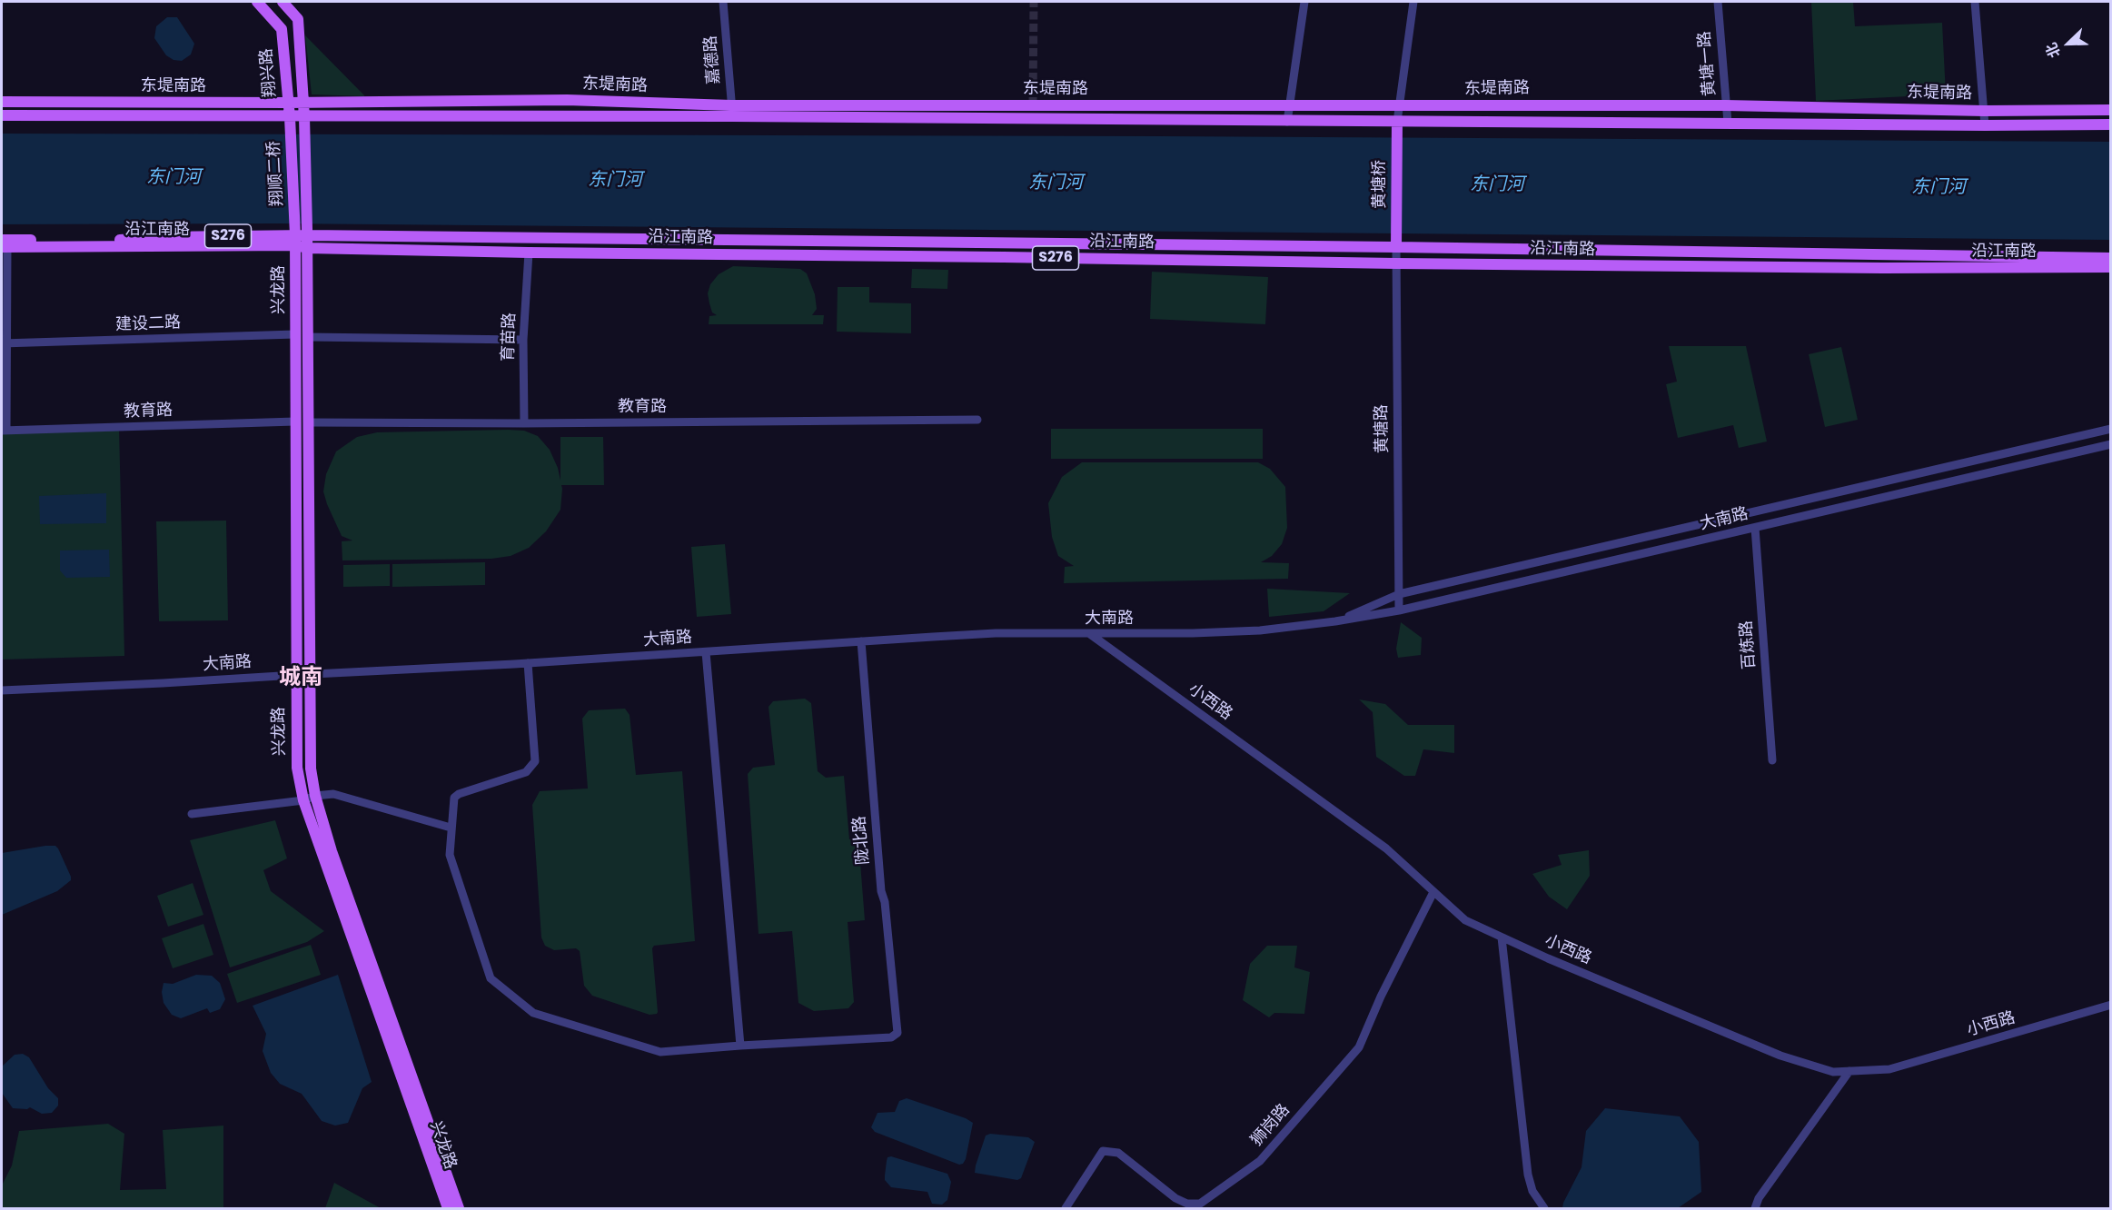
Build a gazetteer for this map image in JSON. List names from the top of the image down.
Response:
{
  "streets": {
    "main road": [
      "翔兴路",
      "东堤南路",
      "翔顺二桥",
      "黄塘桥",
      "沿江南路",
      "S276",
      "兴龙路"
    ],
    "street": [
      "嘉德路",
      "黄塘一路",
      "建设二路",
      "育苗路",
      "教育路",
      "黄塘路",
      "大南路",
      "百炼路",
      "小西路",
      "陇北路",
      "狮岗路"
    ]
  },
  "crossings": [
    ["嘉德路", "东堤南路"],
    ["黄塘一路", "东堤南路"],
    ["翔兴路", "东堤南路"],
    ["翔兴路", "翔顺二桥"],
    ["东堤南路", "翔顺二桥"],
    ["东堤南路", "黄塘桥"],
    ["翔顺二桥", "沿江南路"],
    ["翔顺二桥", "兴龙路"],
    ["黄塘桥", "沿江南路"],
    ["黄塘桥", "黄塘路"],
    ["沿江南路", "兴龙路"],
    ["沿江南路", "育苗路"],
    ["沿江南路", "黄塘路"],
    ["兴龙路", "建设二路"],
    ["兴龙路", "教育路"],
    ["兴龙路", "大南路"],
    ["育苗路", "教育路"],
    ["黄塘路", "大南路"],
    ["大南路", "百炼路"],
    ["大南路", "小西路"],
    ["大南路", "陇北路"],
    ["小西路", "狮岗路"]
  ],
  "districts": ["城南"],
  "water": ["东门河"],
  "north": "bottom left"
}
